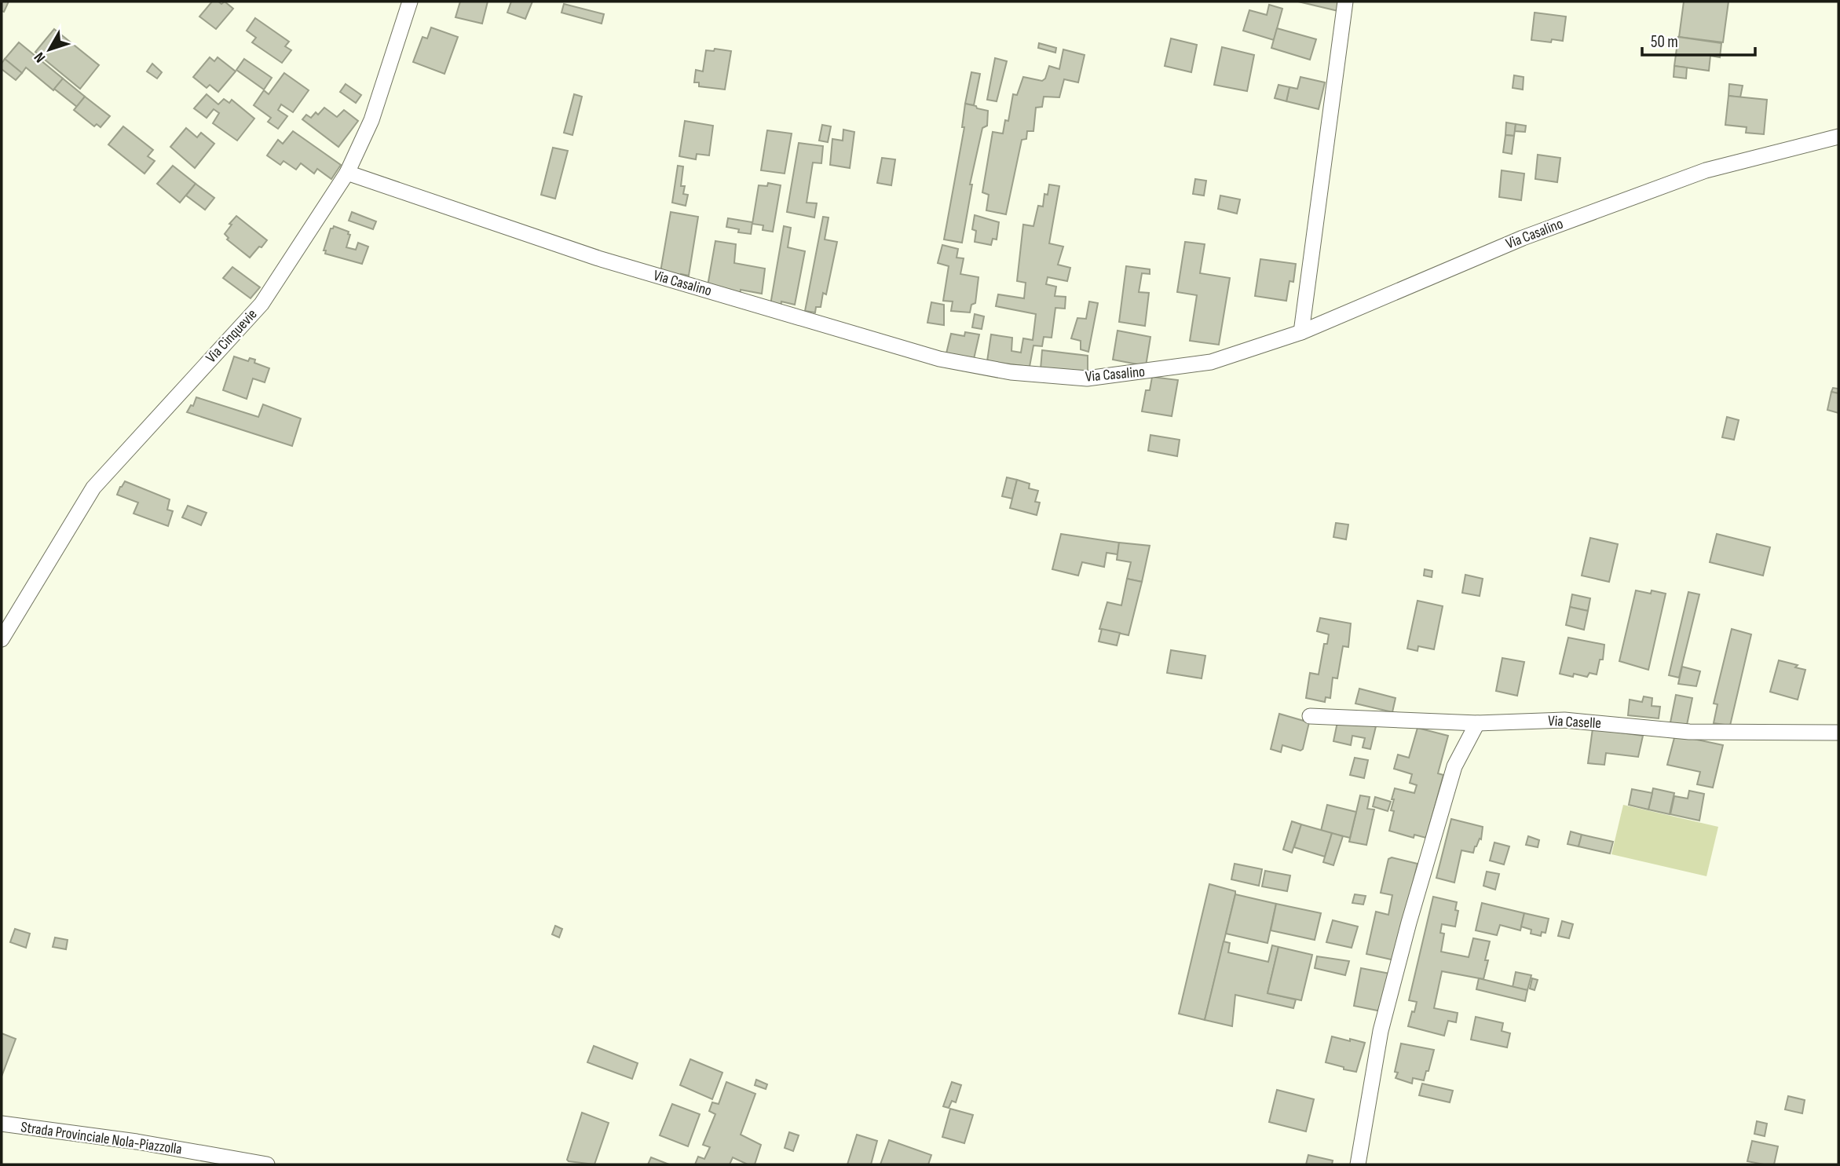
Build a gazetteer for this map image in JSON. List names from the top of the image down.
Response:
{
  "streets": {
    "street": [
      "Via Casalino",
      "Via Cinquevie",
      "Via Caselle",
      "Strada Provinciale Nola-Piazzolla"
    ]
  },
  "crossings": [
    ["Via Casalino", "Via Cinquevie"]
  ],
  "scale_bar": "50 m",
  "north": "bottom left"
}
